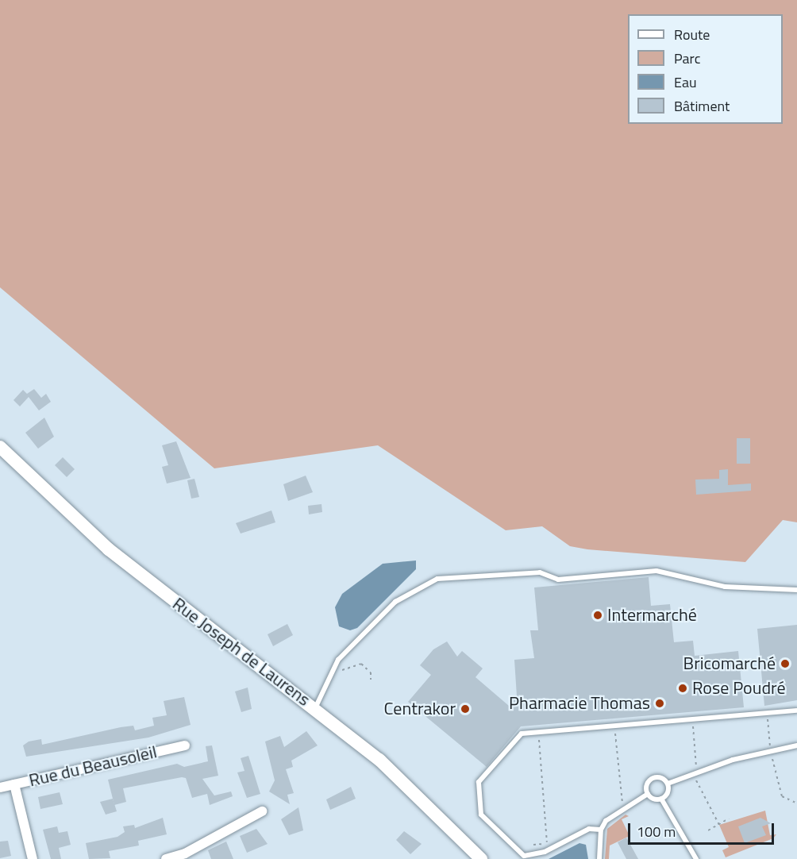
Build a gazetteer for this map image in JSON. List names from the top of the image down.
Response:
{
  "streets": {
    "main road": ["Rue Joseph de Laurens"],
    "street": ["Rue du Beausoleil"]
  },
  "places": [
    "Intermarché",
    "Bricomarché",
    "Rose Poudré",
    "Pharmacie Thomas",
    "Centrakor"
  ],
  "legend": [
    "Route",
    "Parc",
    "Eau",
    "Bâtiment"
  ],
  "scale_bar": "100 m"
}
